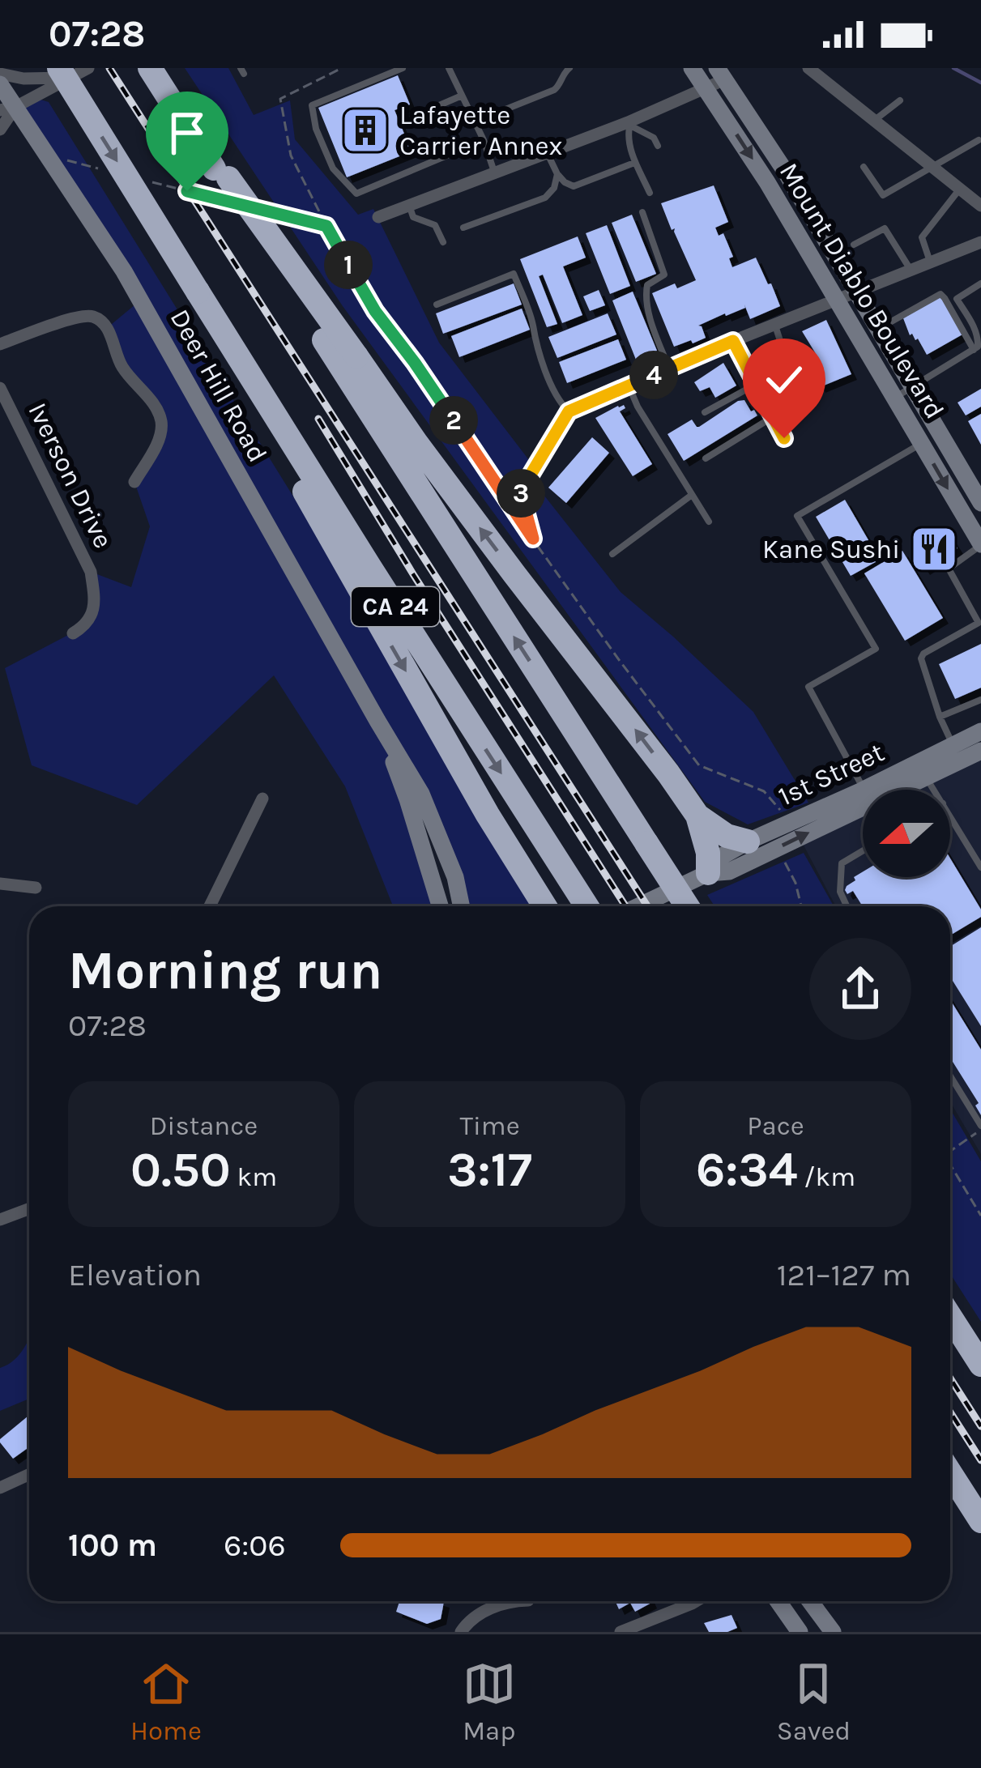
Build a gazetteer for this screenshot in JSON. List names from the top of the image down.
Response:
{
  "streets": {
    "highway": ["CA 24"],
    "street": [
      "Mount Diablo Boulevard",
      "Deer Hill Road",
      "Iverson Drive",
      "1st Street"
    ]
  },
  "places": {
    "building": ["Lafayette Carrier Annex"],
    "restaurant": ["Kane Sushi"]
  },
  "north": "left",
  "page": {
    "status": "07:28",
    "pins": [
      "1",
      "4",
      "2",
      "3"
    ],
    "heading": ["Morning run", "07:28"],
    "stats": [
      ["Distance", "0.50 km"],
      ["Time", "3:17"],
      ["Pace", "6:34 /km"]
    ],
    "chart": ["Elevation", "121–127 m"],
    "list": [
      {
        "name": "100 m",
        "note": "6:06"
      }
    ],
    "tabs": ["Home", "Map", "Saved"]
  }
}
